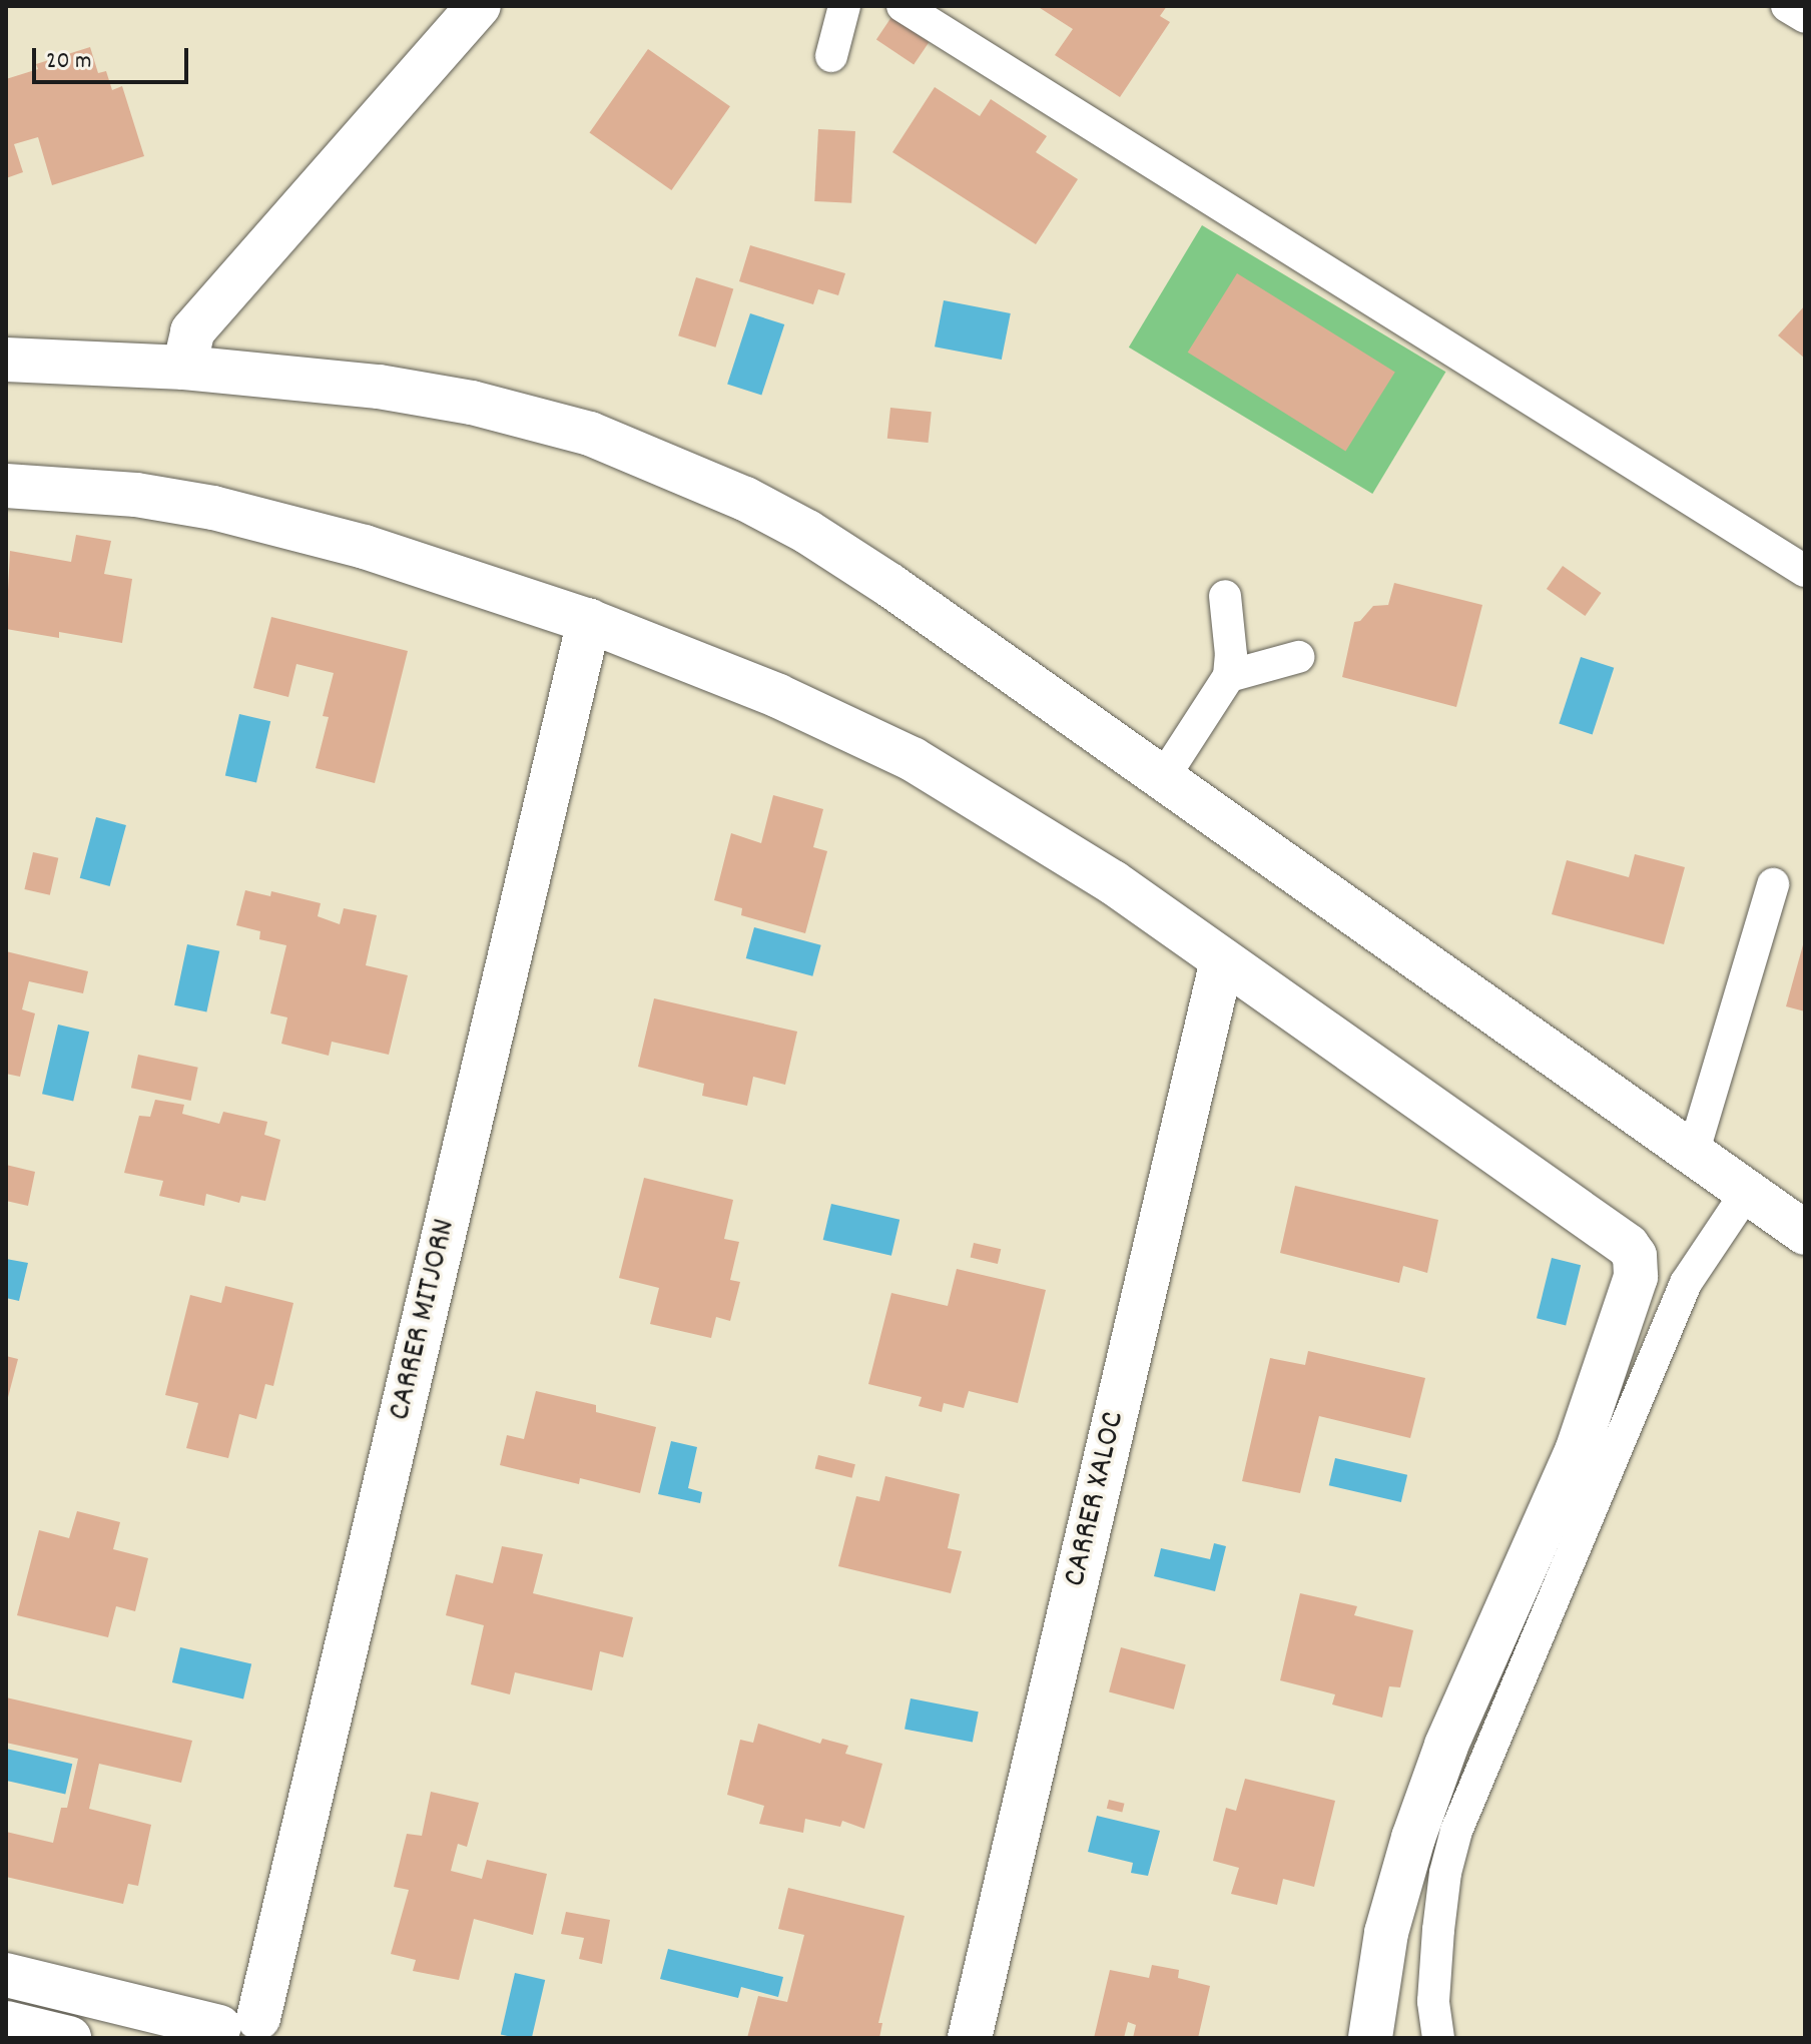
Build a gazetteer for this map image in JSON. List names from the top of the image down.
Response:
{
  "streets": {
    "street": ["CARRER MITJORN", "CARRER XALOC"]
  },
  "scale_bar": "20 m"
}
